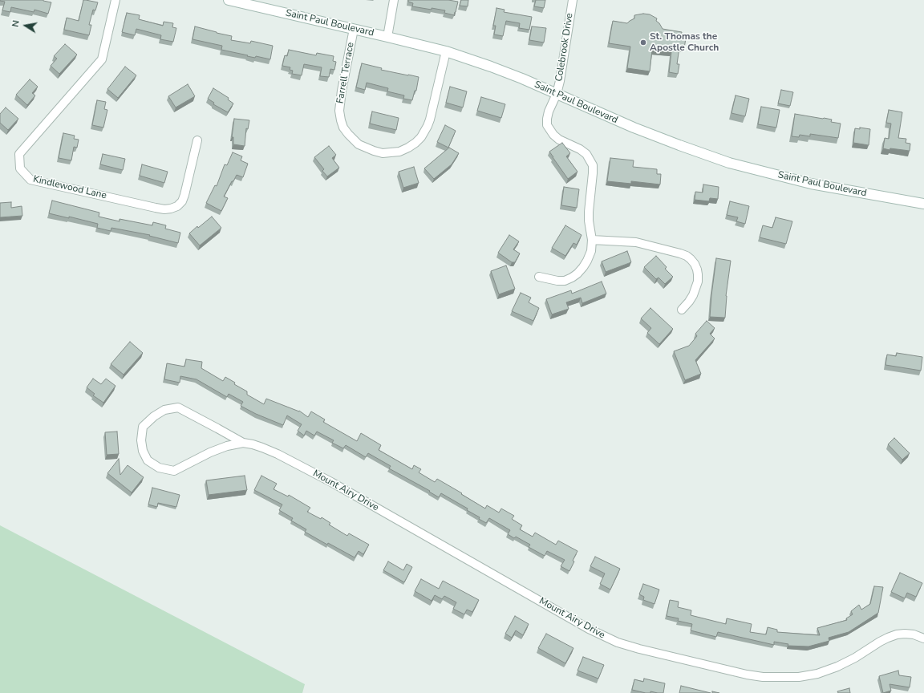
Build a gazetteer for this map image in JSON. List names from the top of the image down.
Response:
{
  "streets": {
    "street": [
      "Saint Paul Boulevard",
      "Colebrook Drive",
      "Farrell Terrace",
      "Kindlewood Lane",
      "Mount Airy Drive"
    ]
  },
  "crossings": [
    ["Saint Paul Boulevard", "Colebrook Drive"],
    ["Saint Paul Boulevard", "Farrell Terrace"]
  ],
  "places": ["St. Thomas the Apostle Church"],
  "north": "left"
}
